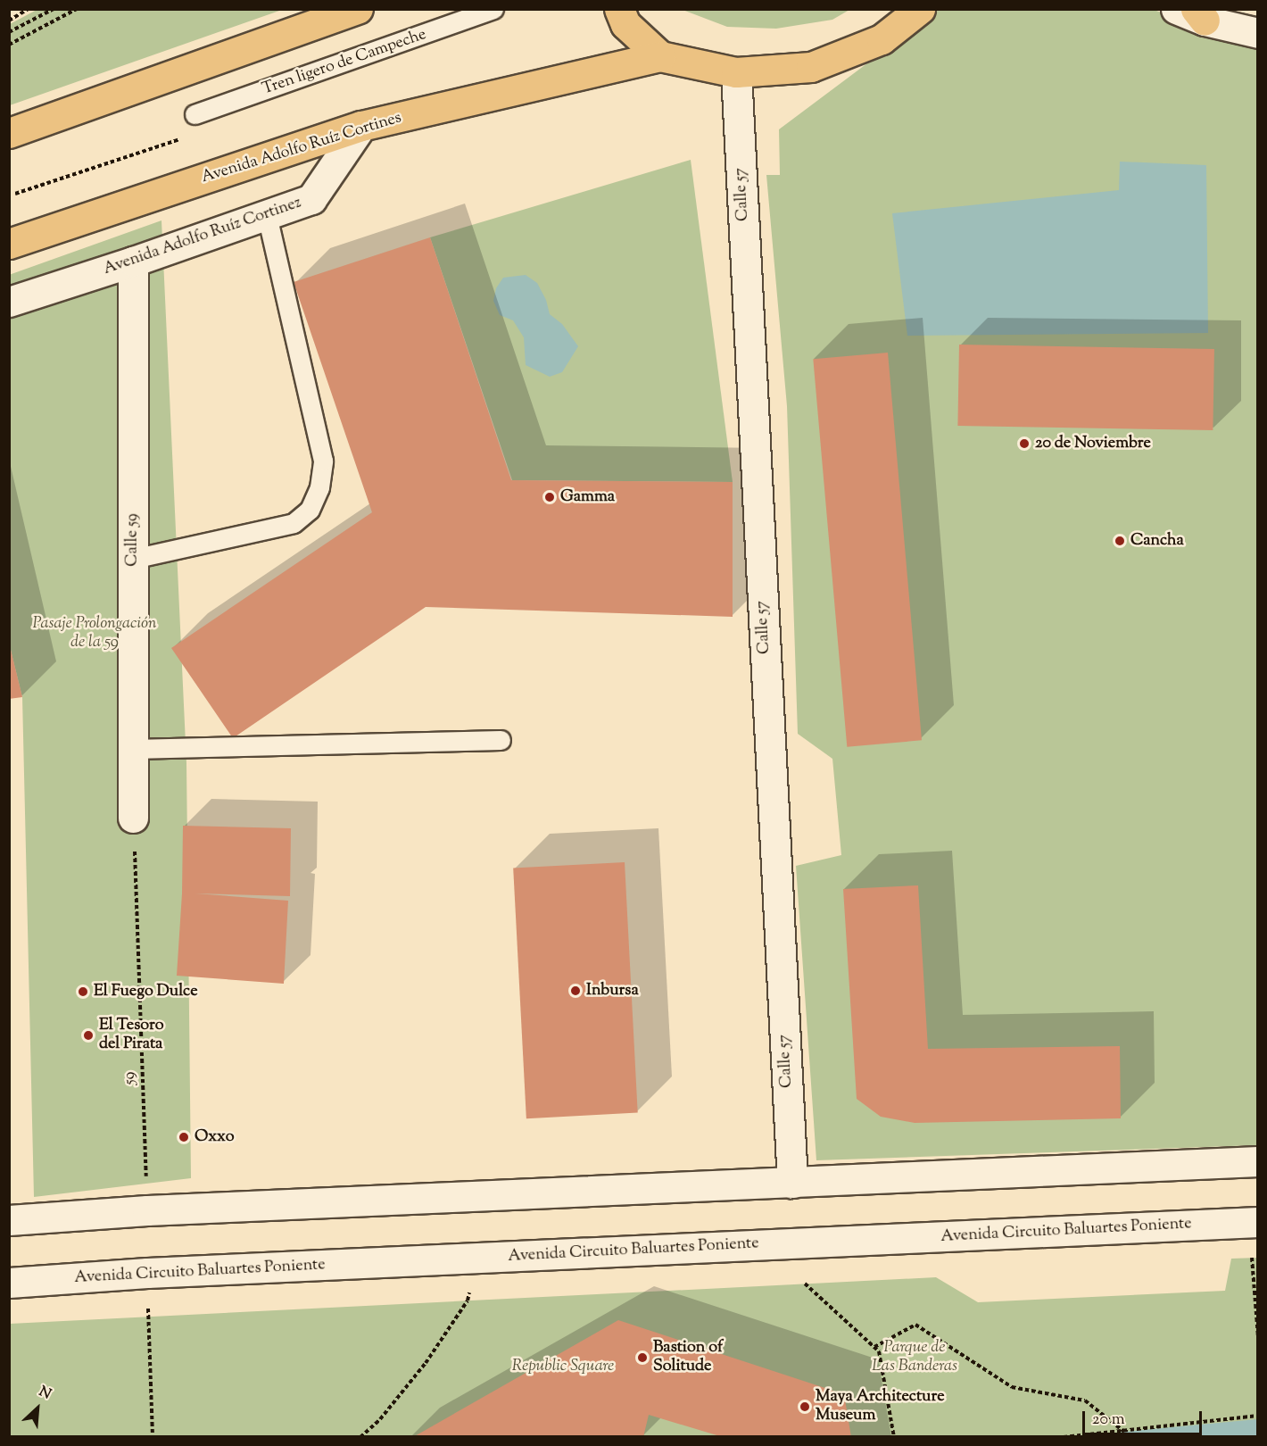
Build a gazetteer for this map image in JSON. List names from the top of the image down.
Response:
{
  "streets": {
    "main road": [
      "Avenida Adolfo Ruíz Cortines",
      "Calle 57",
      "Avenida Adolfo Ruíz Cortinez",
      "Calle 59",
      "Avenida Circuito Baluartes Poniente"
    ],
    "lane": ["Tren ligero de Campeche"],
    "path": ["59"]
  },
  "crossings": [
    ["Avenida Adolfo Ruíz Cortines", "Avenida Adolfo Ruíz Cortinez"],
    ["Avenida Adolfo Ruíz Cortinez", "Calle 59"],
    ["Calle 59", "59"]
  ],
  "parks": ["Pasaje Prolongación de la 59", "Parque de Las Banderas", "Republic Square"],
  "places": [
    "20 de Noviembre",
    "Gamma",
    "Cancha",
    "Inbursa",
    "El Fuego Dulce",
    "El Tesoro del Pirata",
    "Oxxo",
    "Bastion of Solitude",
    "Maya Architecture Museum"
  ],
  "scale_bar": "20 m",
  "north": "top right"
}
